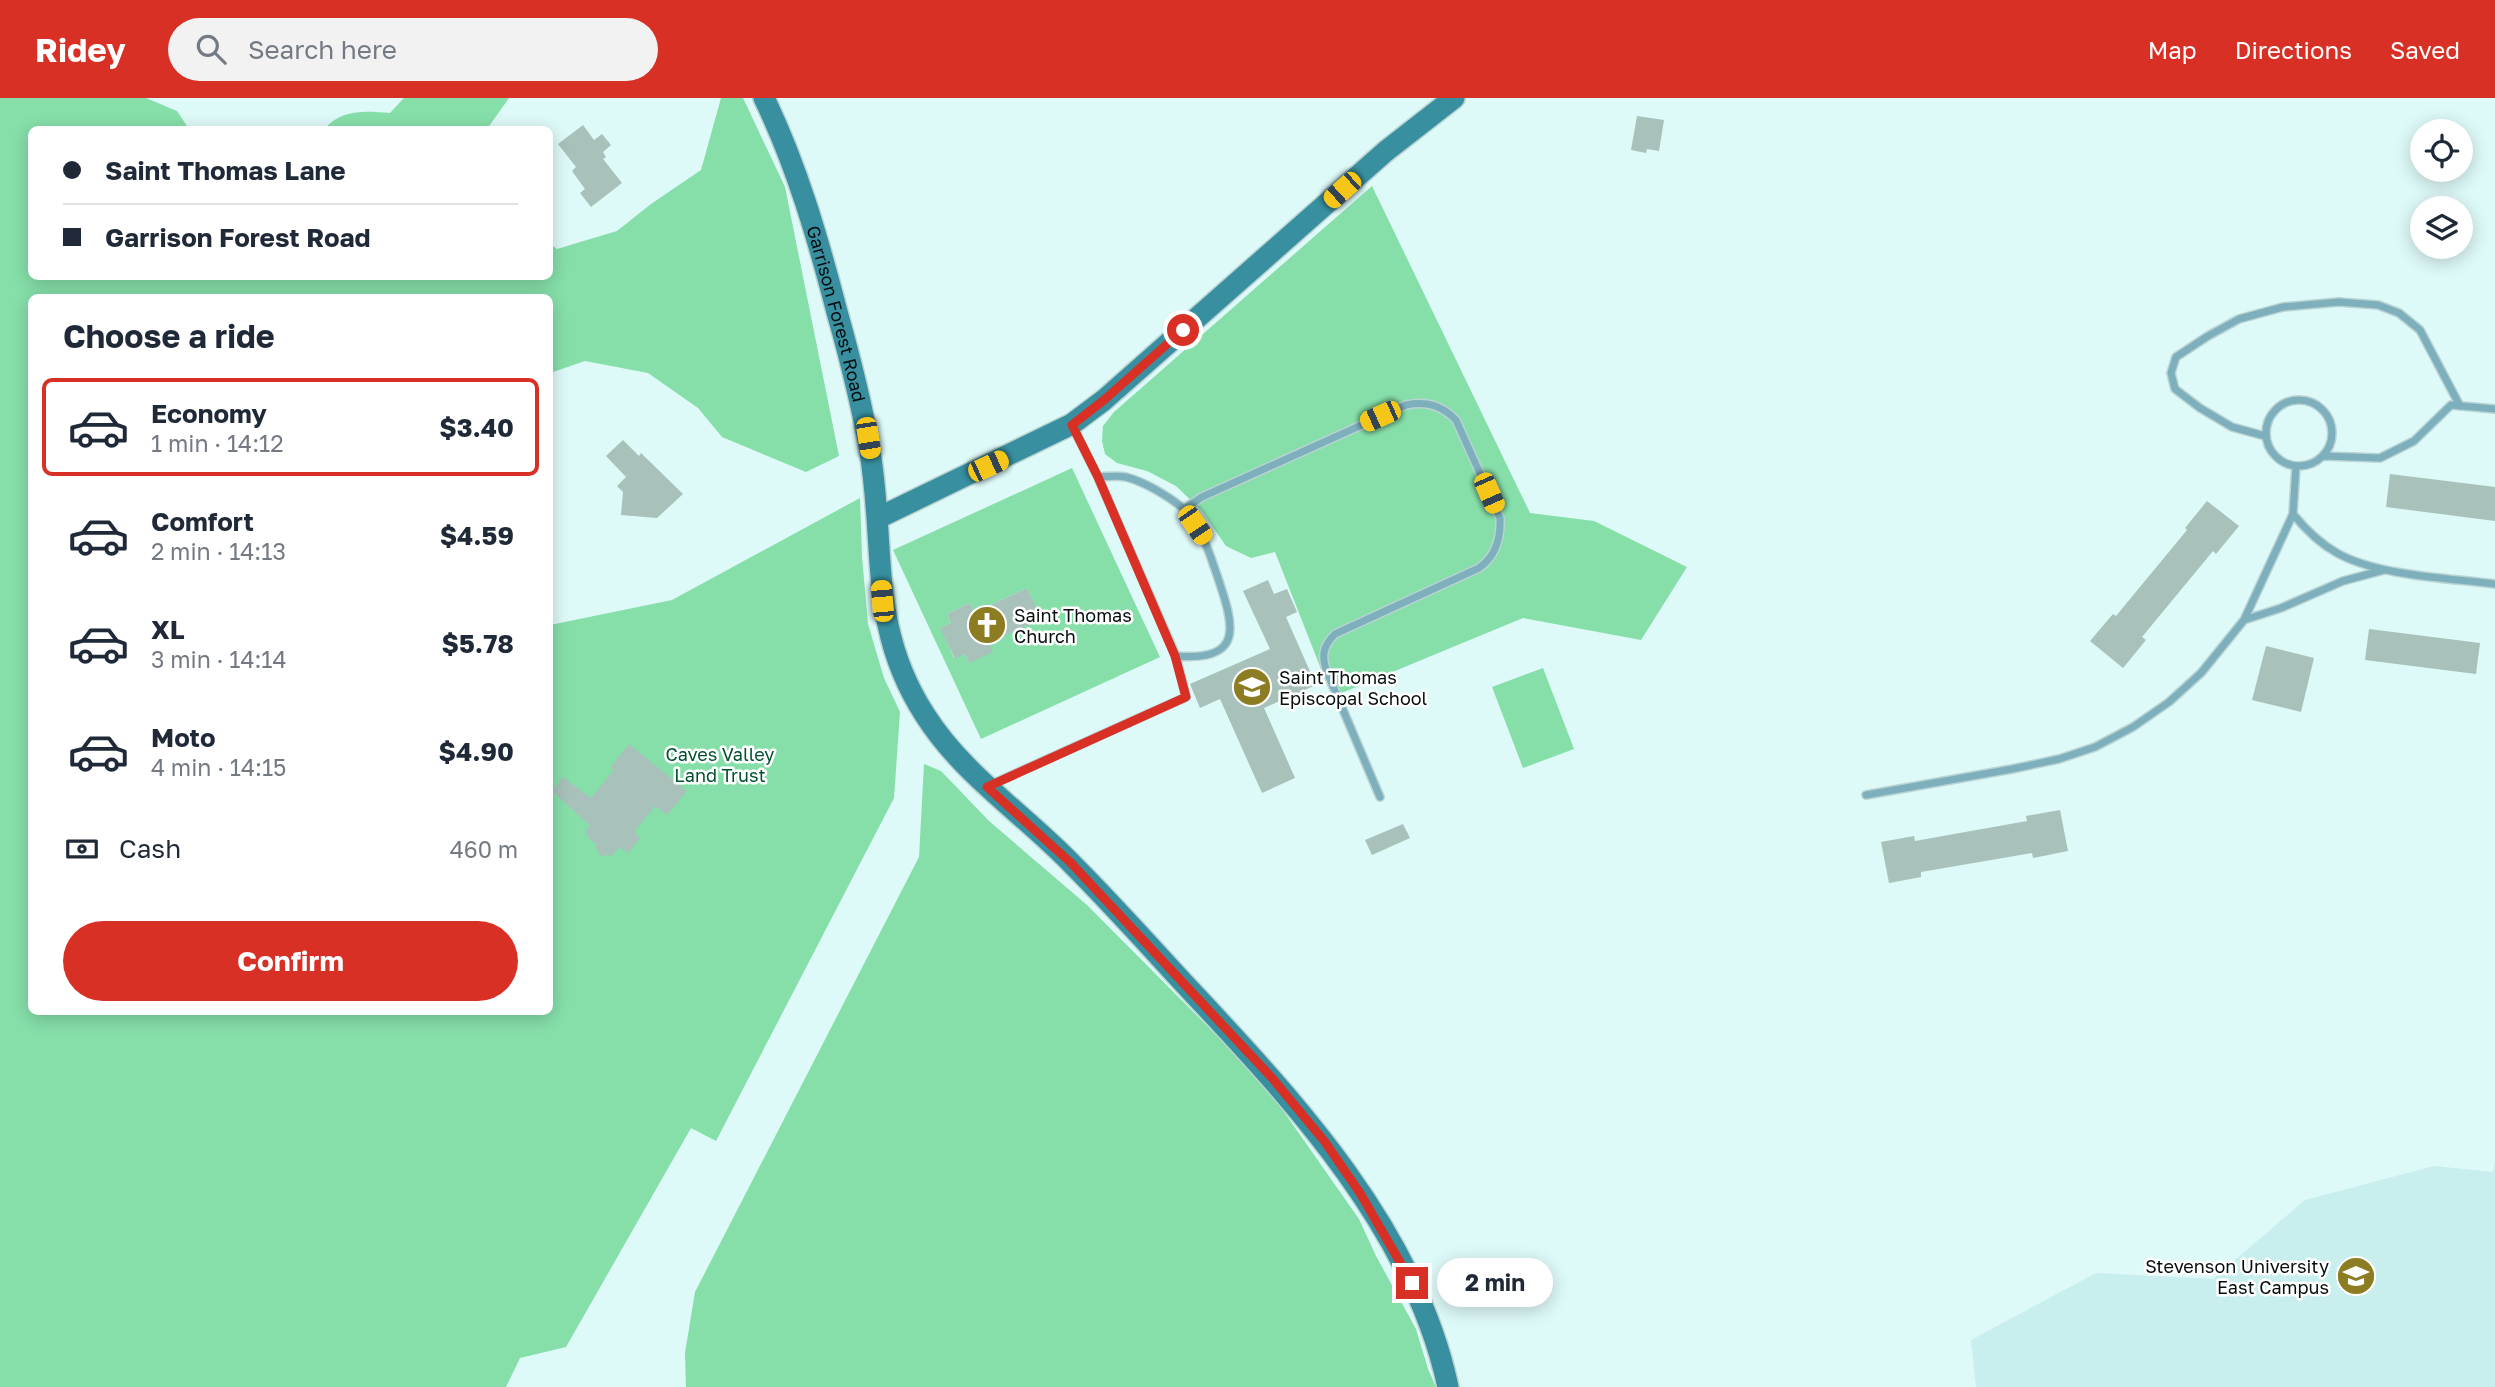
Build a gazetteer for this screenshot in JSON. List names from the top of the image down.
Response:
{
  "streets": {
    "main road": ["Garrison Forest Road"]
  },
  "parks": ["Caves Valley Land Trust"],
  "places": {
    "church": ["Saint Thomas Church"],
    "school or university": ["Saint Thomas Episcopal School", "Stevenson University East Campus"]
  },
  "page": {
    "header": "Ridey",
    "search": "Search here",
    "nav": ["Map", "Directions", "Saved"],
    "banner": ["Saint Thomas Lane", "Garrison Forest Road"],
    "heading": "Choose a ride",
    "list": [
      {
        "name": "Economy",
        "note": "1 min · 14:12",
        "value": "$3.40"
      },
      {
        "name": "Comfort",
        "note": "2 min · 14:13",
        "value": "$4.59"
      },
      {
        "name": "XL",
        "note": "3 min · 14:14",
        "value": "$5.78"
      },
      {
        "name": "Moto",
        "note": "4 min · 14:15",
        "value": "$4.90"
      }
    ],
    "pay": ["Cash", "460 m"],
    "buttons": "Confirm",
    "bubble": "2 min"
  }
}
